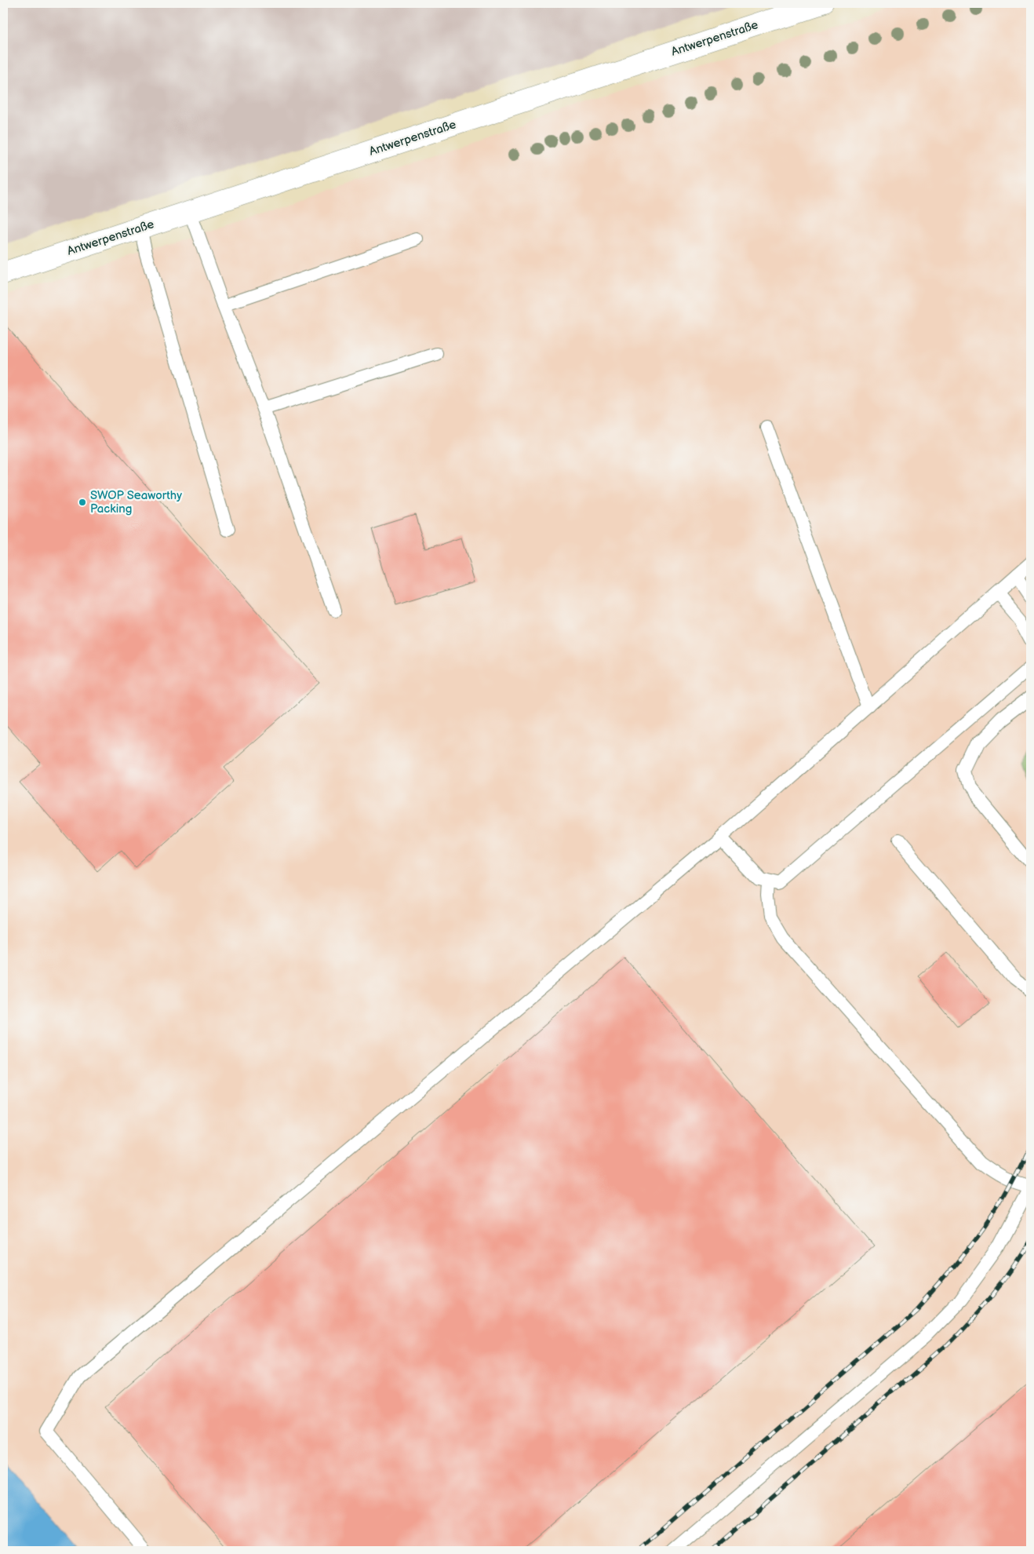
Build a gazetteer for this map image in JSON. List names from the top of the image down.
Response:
{
  "streets": {
    "street": ["Antwerpenstraße"]
  },
  "places": ["SWOP Seaworthy Packing"]
}
